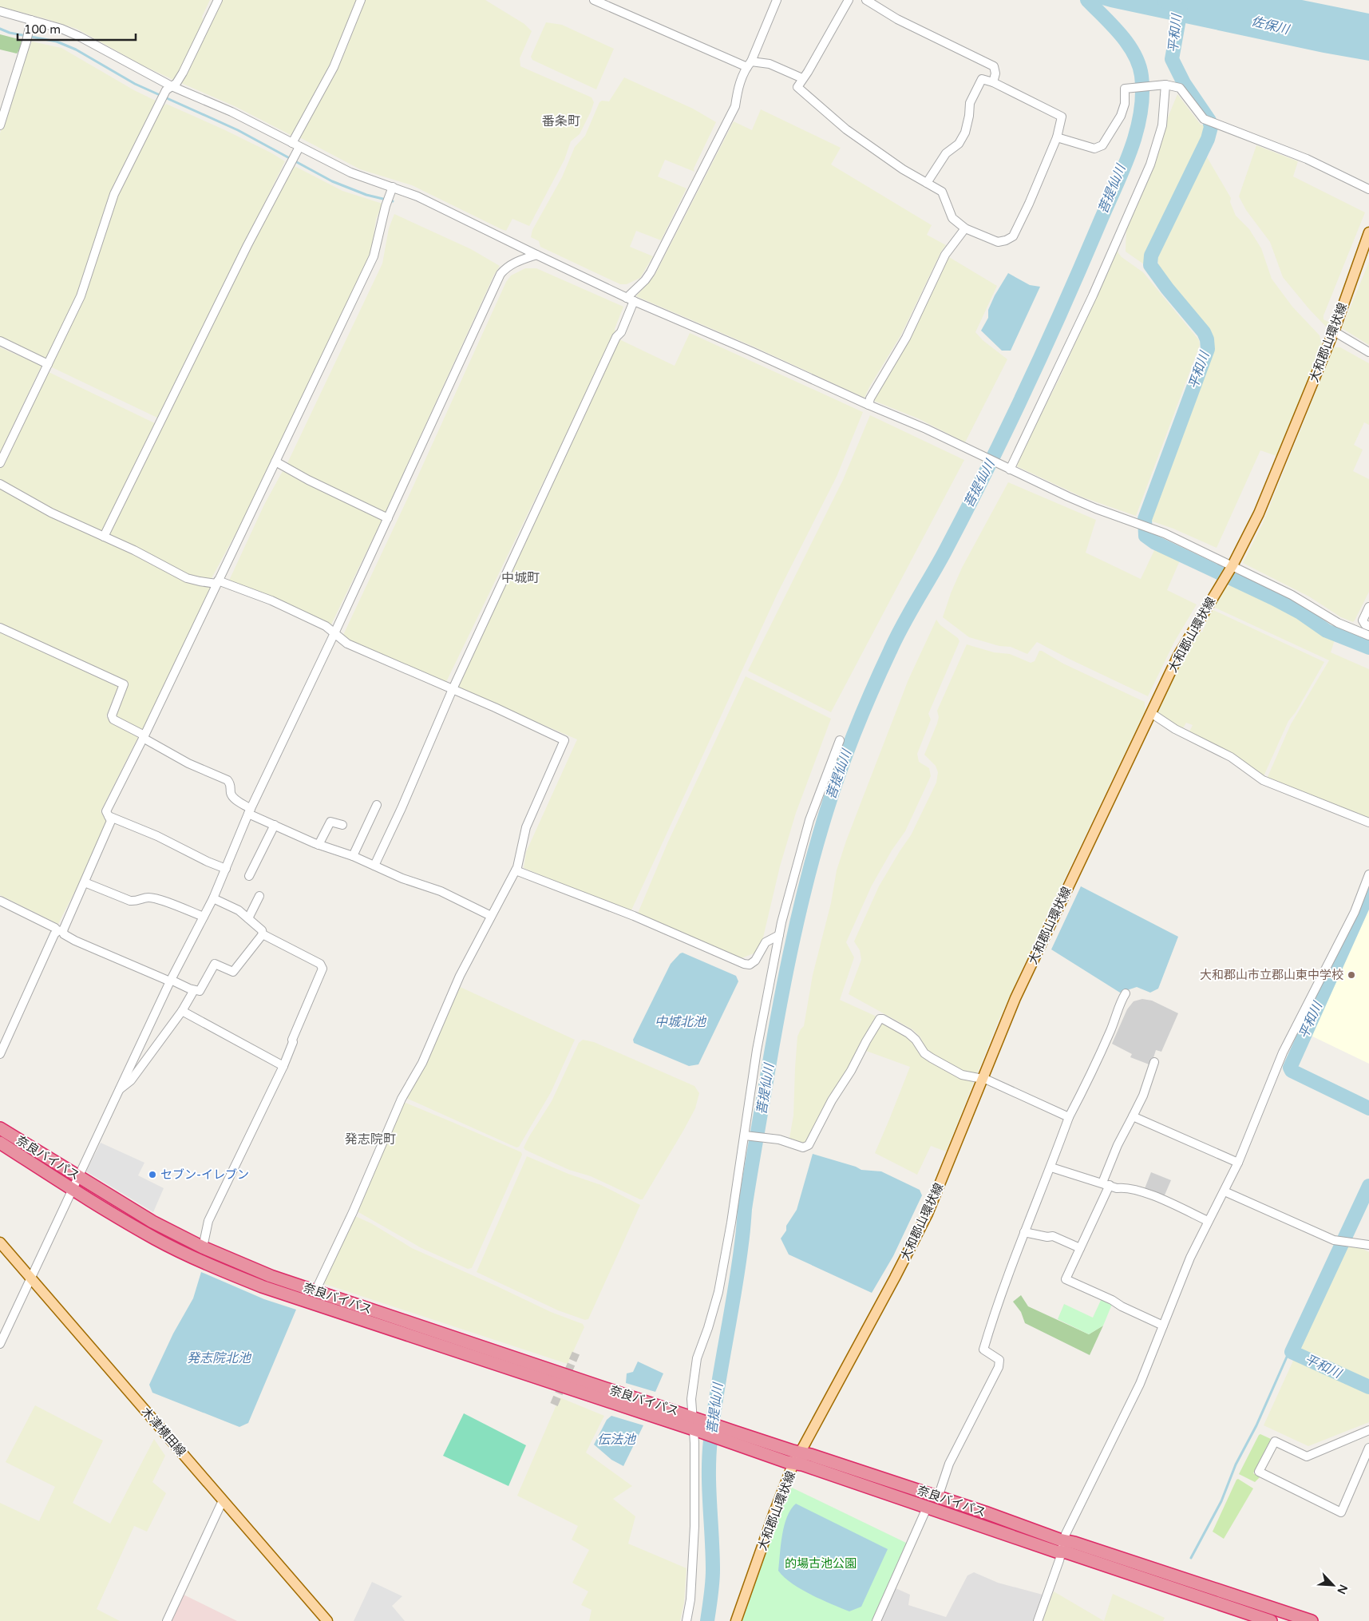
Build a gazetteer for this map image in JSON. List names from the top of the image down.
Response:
{
  "streets": {
    "highway": ["奈良バイパス"],
    "main road": ["大和郡山環状線", "木津横田線"]
  },
  "crossings": [
    ["大和郡山環状線", "奈良バイパス"]
  ],
  "districts": ["番条町", "中城町", "発志院町"],
  "water": [
    "佐保川",
    "平和川",
    "菩提仙川",
    "中城北池",
    "発志院北池",
    "伝法池"
  ],
  "parks": ["的場古池公園"],
  "places": ["大和郡山市立郡山東中学校", "セブン-イレブン"],
  "scale_bar": "100 m",
  "north": "bottom right"
}
